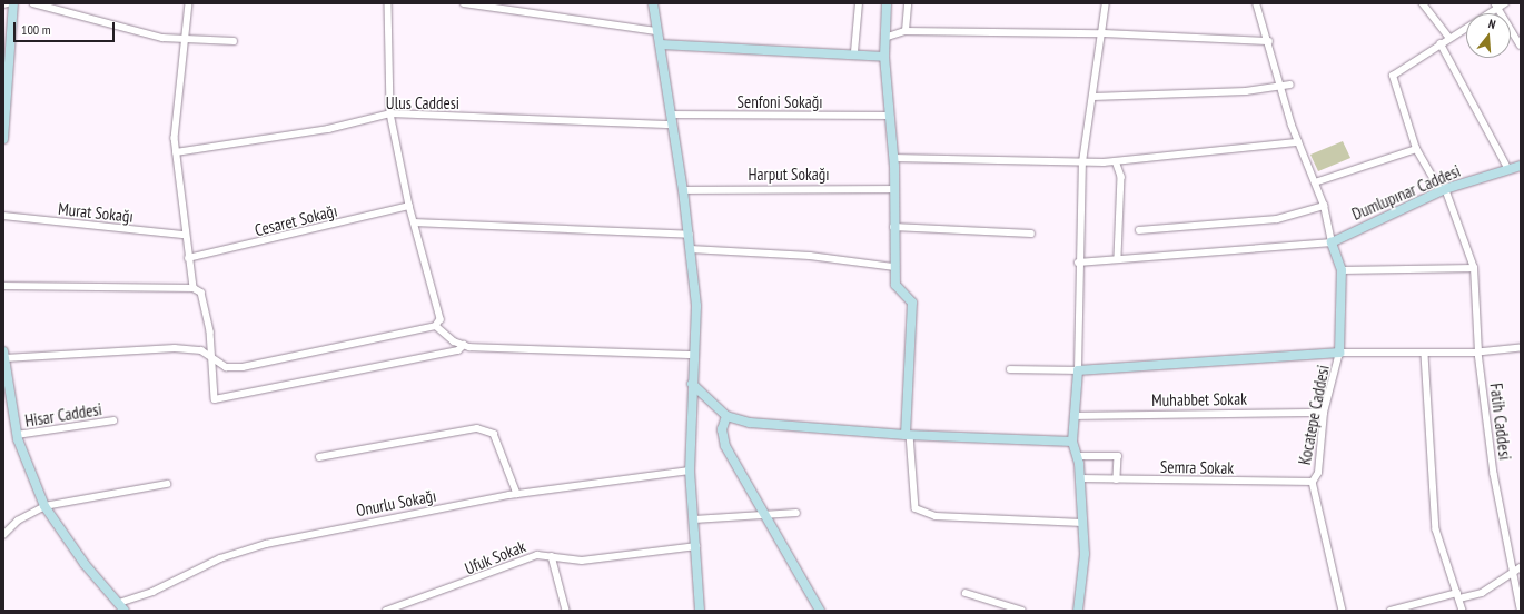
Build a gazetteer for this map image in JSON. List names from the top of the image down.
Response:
{
  "streets": {
    "street": [
      "Senfoni Sokağı",
      "Ulus Caddesi",
      "Harput Sokağı",
      "Dumlupınar Caddesi",
      "Murat Sokağı",
      "Cesaret Sokağı",
      "Muhabbet Sokak",
      "Hisar Caddesi",
      "Kocatepe Caddesi",
      "Fatih Caddesi",
      "Semra Sokak",
      "Onurlu Sokağı",
      "Ufuk Sokak"
    ]
  },
  "crossings": [
    ["Dumlupınar Caddesi", "Fatih Caddesi"],
    ["Muhabbet Sokak", "Kocatepe Caddesi"],
    ["Kocatepe Caddesi", "Semra Sokak"]
  ],
  "scale_bar": "100 m",
  "north": "top"
}
